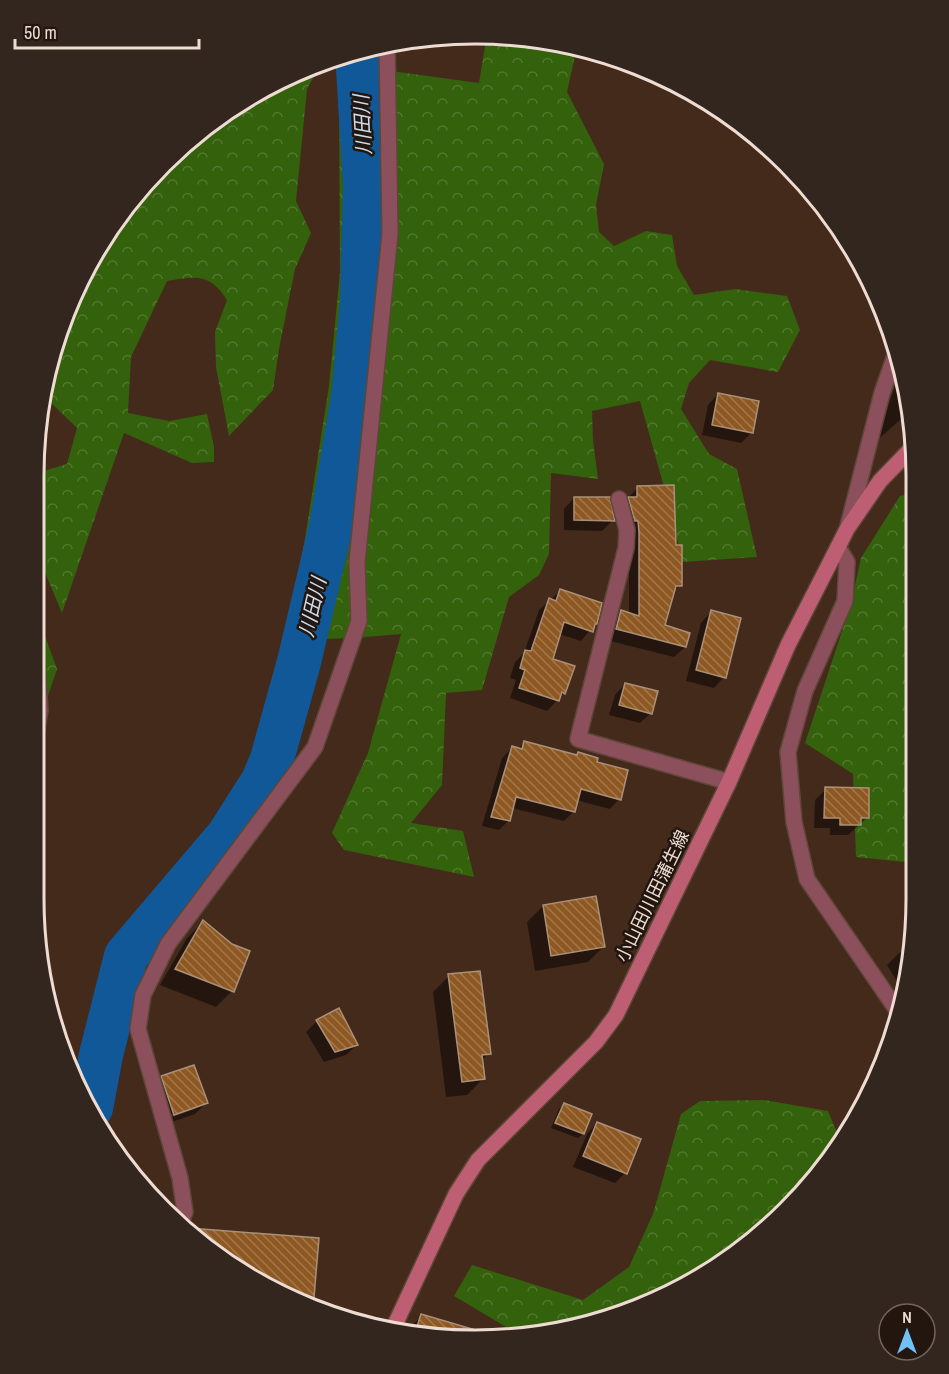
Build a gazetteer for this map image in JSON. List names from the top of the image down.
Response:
{
  "streets": {
    "main road": ["小山田川田蒲生線"]
  },
  "water": ["川田川"],
  "scale_bar": "50 m",
  "north": "top"
}
